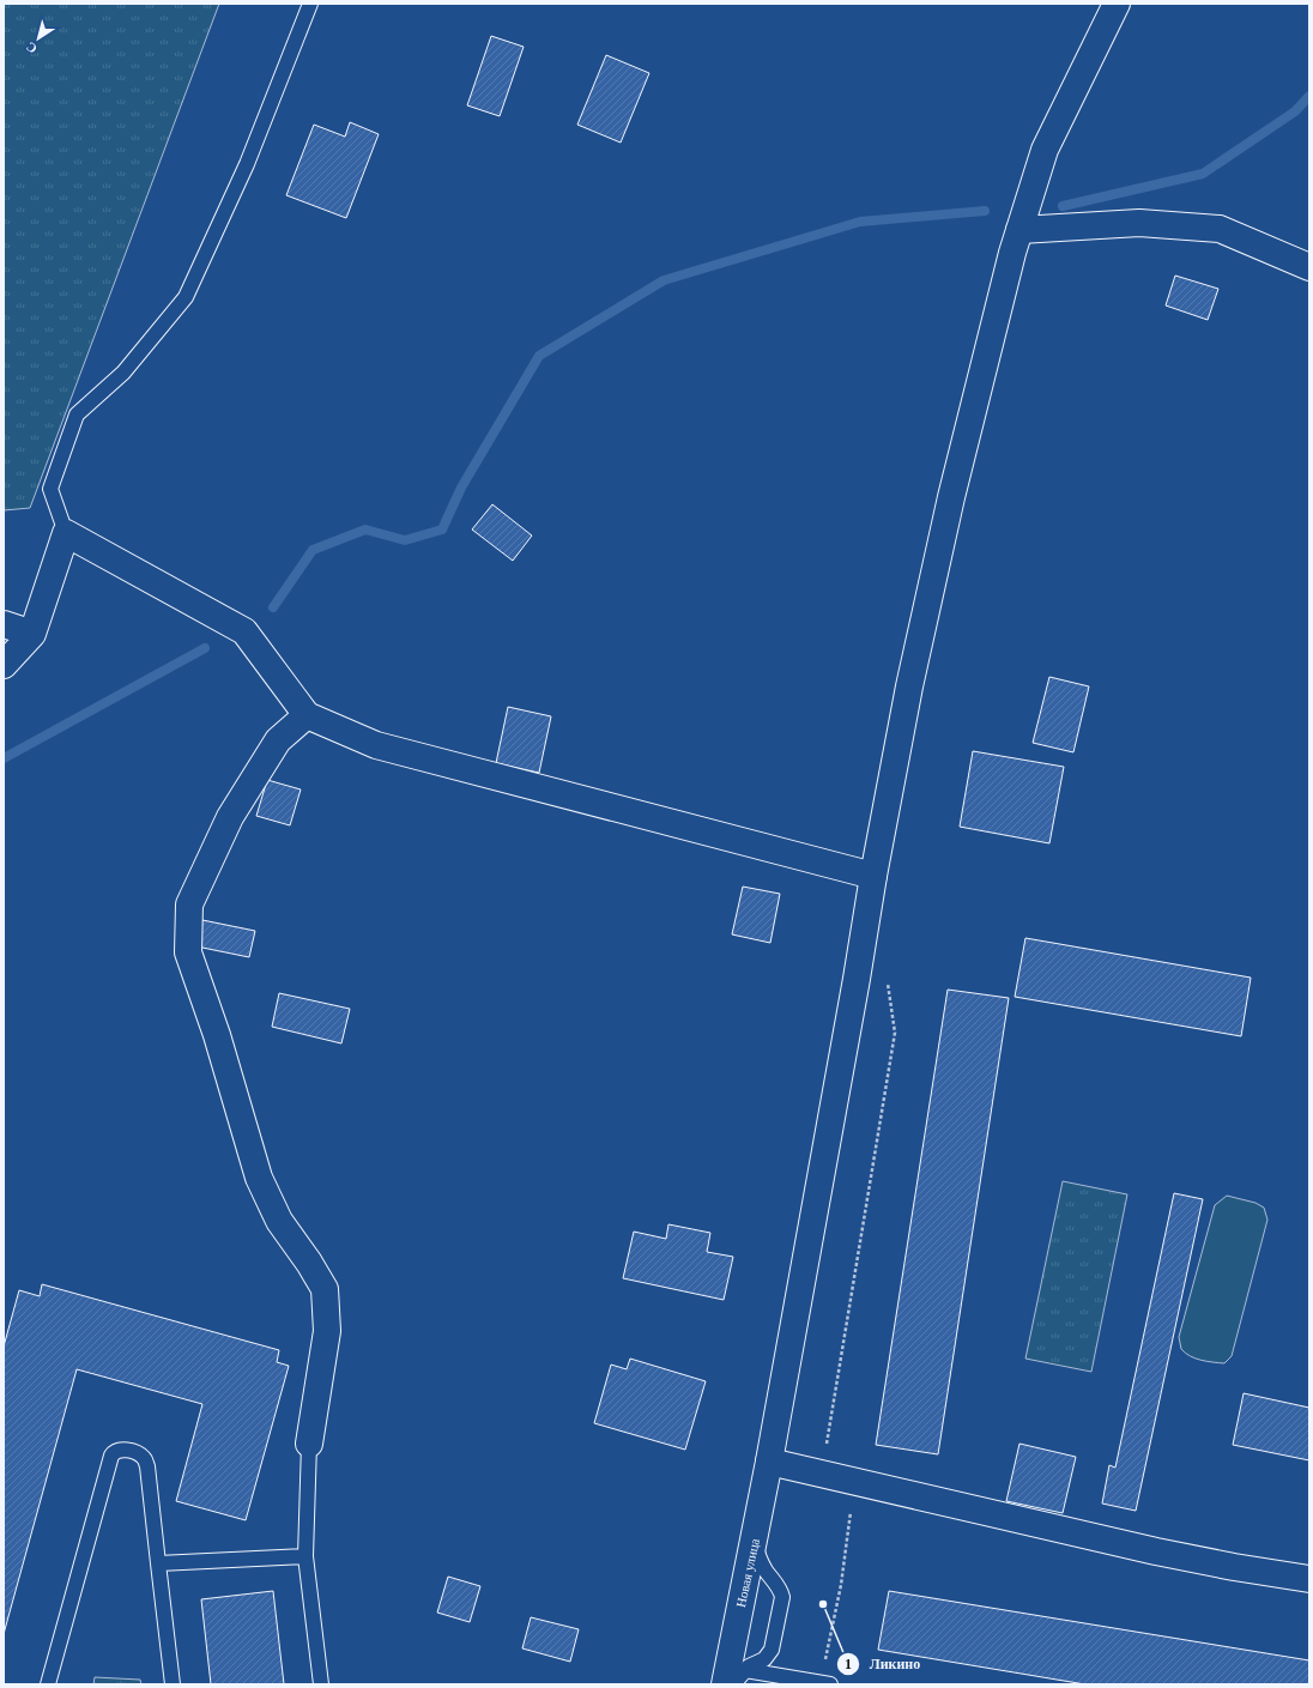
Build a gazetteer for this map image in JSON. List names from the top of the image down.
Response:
{
  "streets": {
    "street": ["Новая улица"]
  },
  "places": ["Ликино"],
  "north": "bottom left"
}
